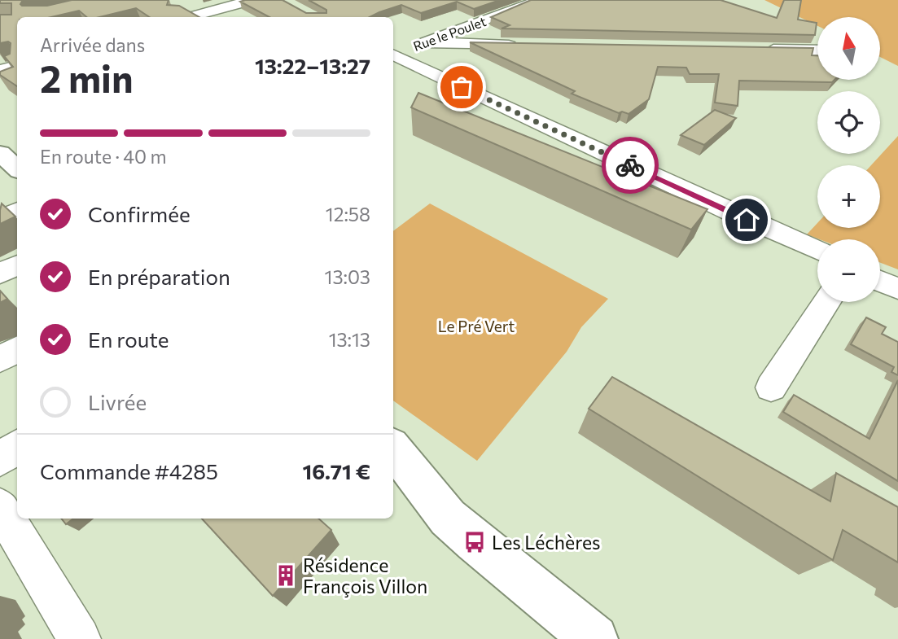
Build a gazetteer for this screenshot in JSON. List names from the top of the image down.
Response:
{
  "streets": {
    "street": ["Rue le Poulet"]
  },
  "parks": ["Le Pré Vert"],
  "places": {
    "bus stop": ["Les Léchères"],
    "building": ["Résidence François Villon"]
  },
  "north": "top",
  "page": {
    "map_buttons": ["+", "−"],
    "heading": ["2 min", "Arrivée dans", "13:22–13:27"],
    "panel": ["Commande #4285", "16.71 €"],
    "bar": "En route · 40 m",
    "list": [
      ["Confirmée", "12:58"],
      ["En préparation", "13:03"],
      ["En route", "13:13"],
      "Livrée"
    ]
  }
}
